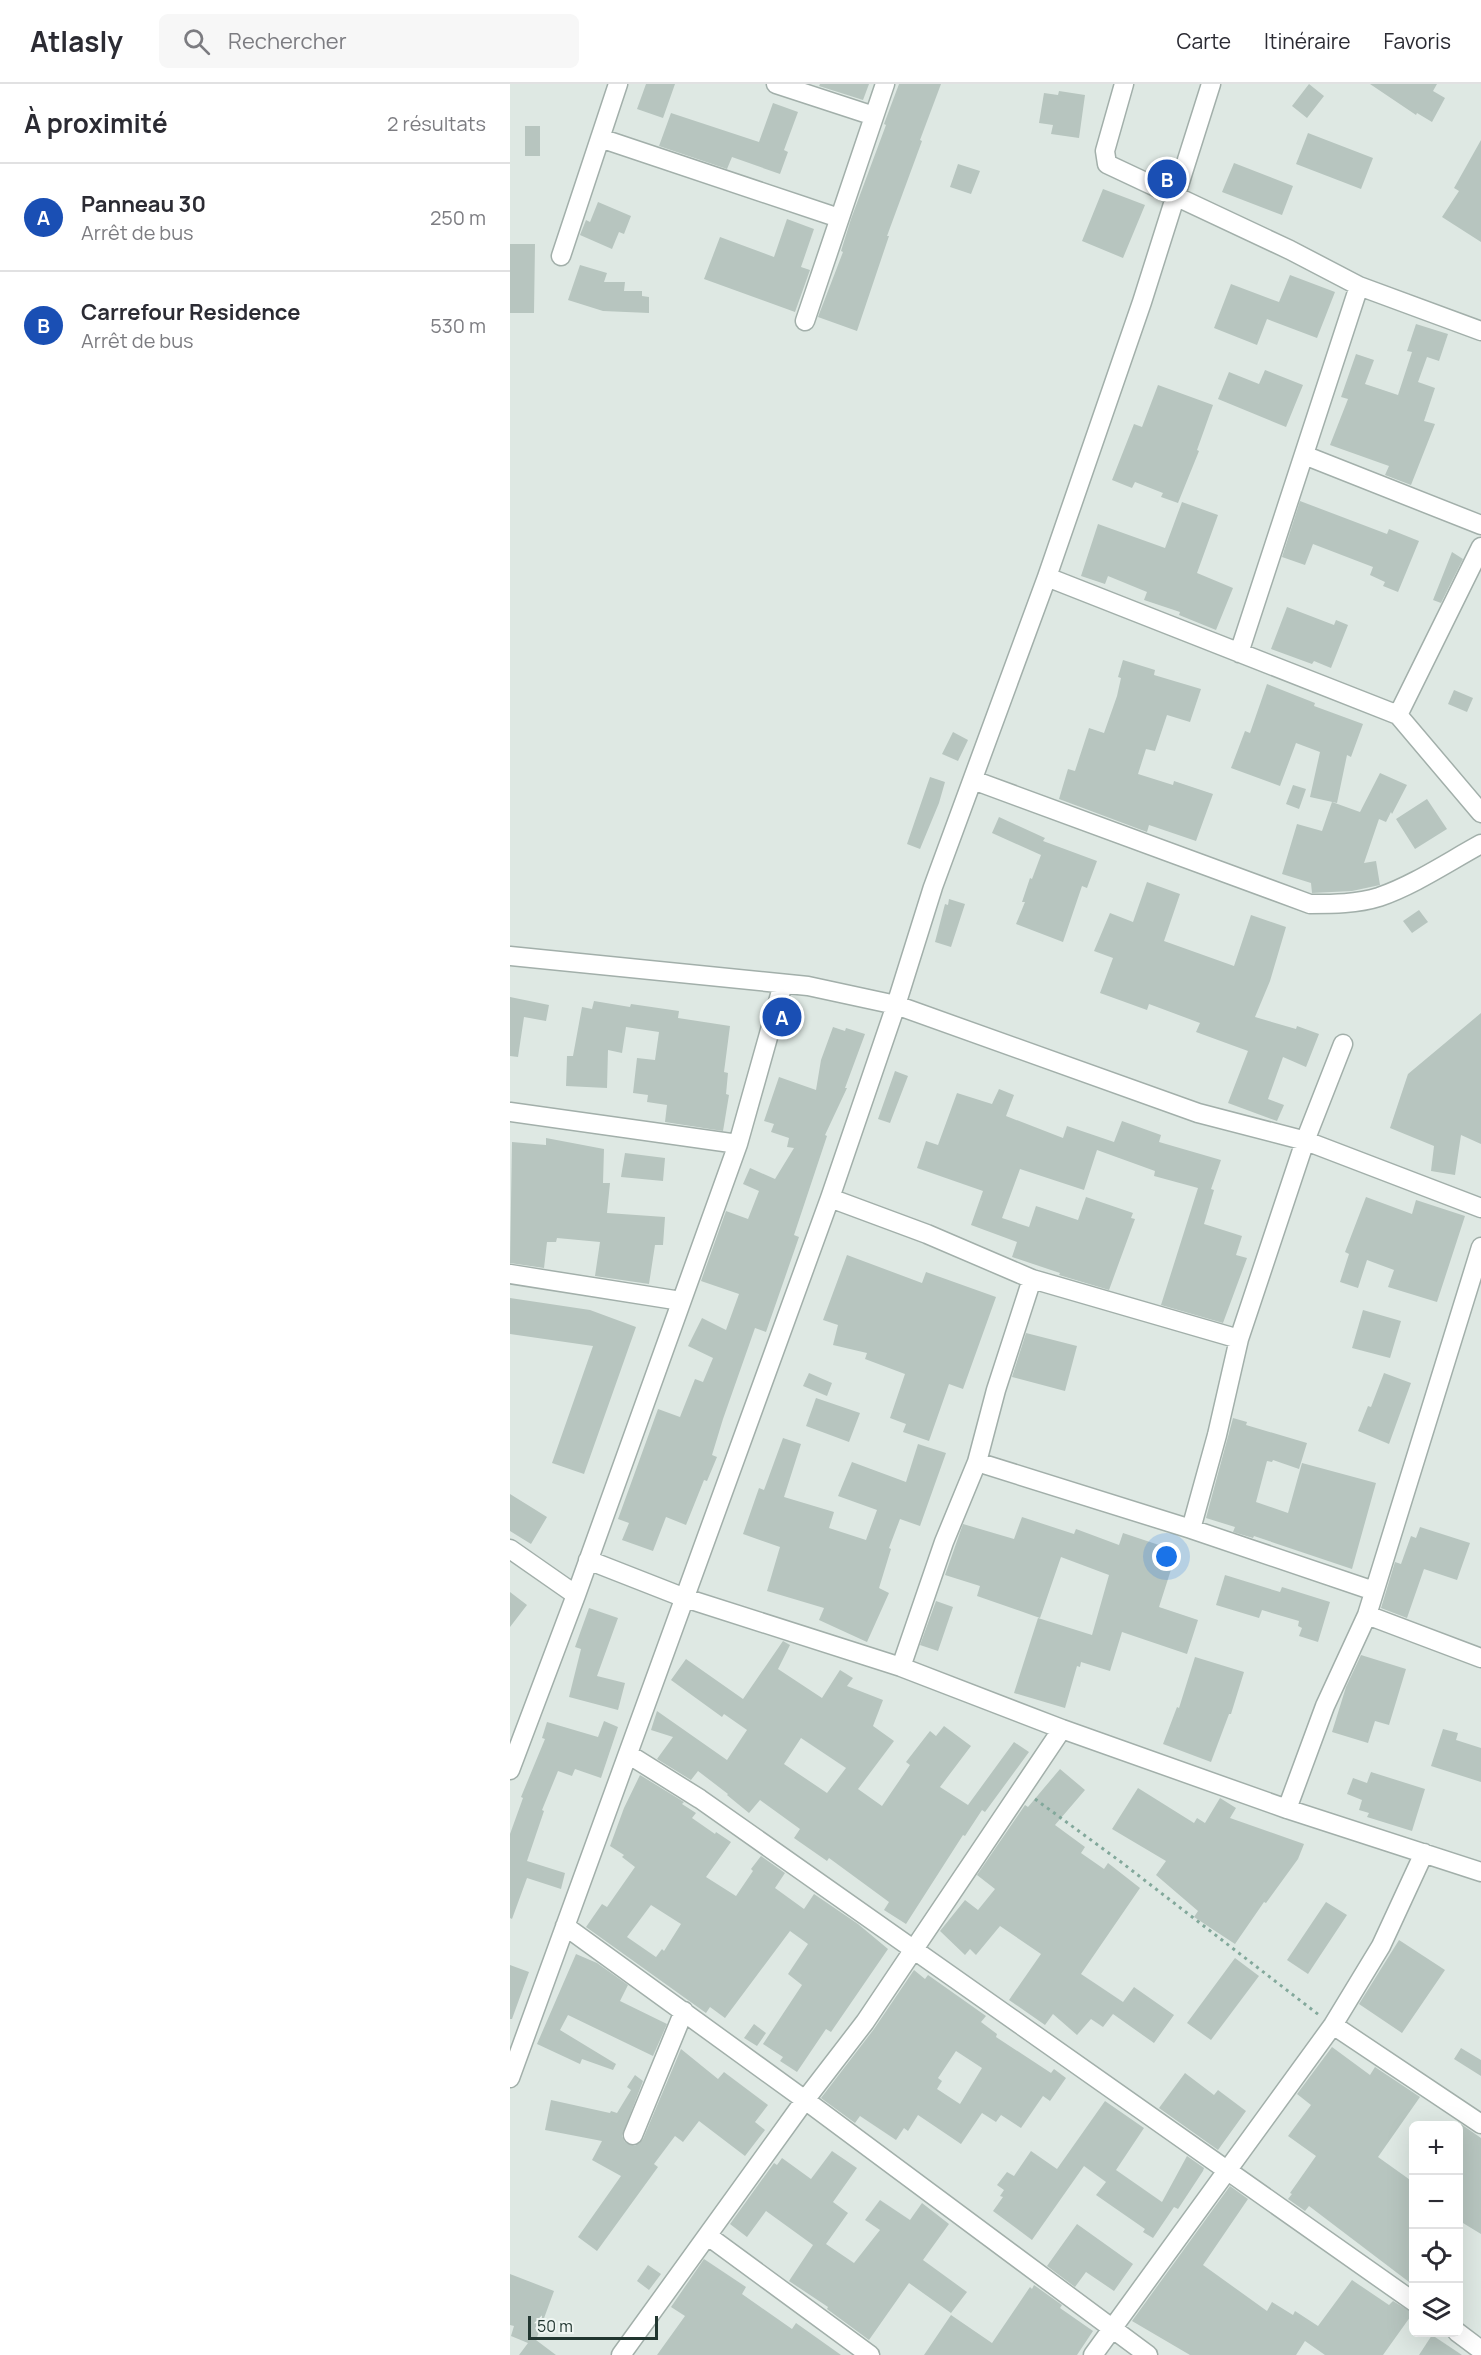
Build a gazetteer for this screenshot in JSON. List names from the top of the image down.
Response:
{
  "scale_bar": "50 m",
  "page": {
    "header": "Atlasly",
    "search": "Rechercher",
    "nav": ["Carte", "Itinéraire", "Favoris"],
    "heading": ["À proximité", "2 résultats"],
    "pins": ["B", "A"],
    "list": [
      {
        "mark": "A",
        "name": "Panneau 30",
        "note": "Arrêt de bus",
        "value": "250 m"
      },
      {
        "mark": "B",
        "name": "Carrefour Residence",
        "note": "Arrêt de bus",
        "value": "530 m"
      }
    ],
    "map_buttons": ["+", "−"],
    "scale": "50 m"
  }
}
